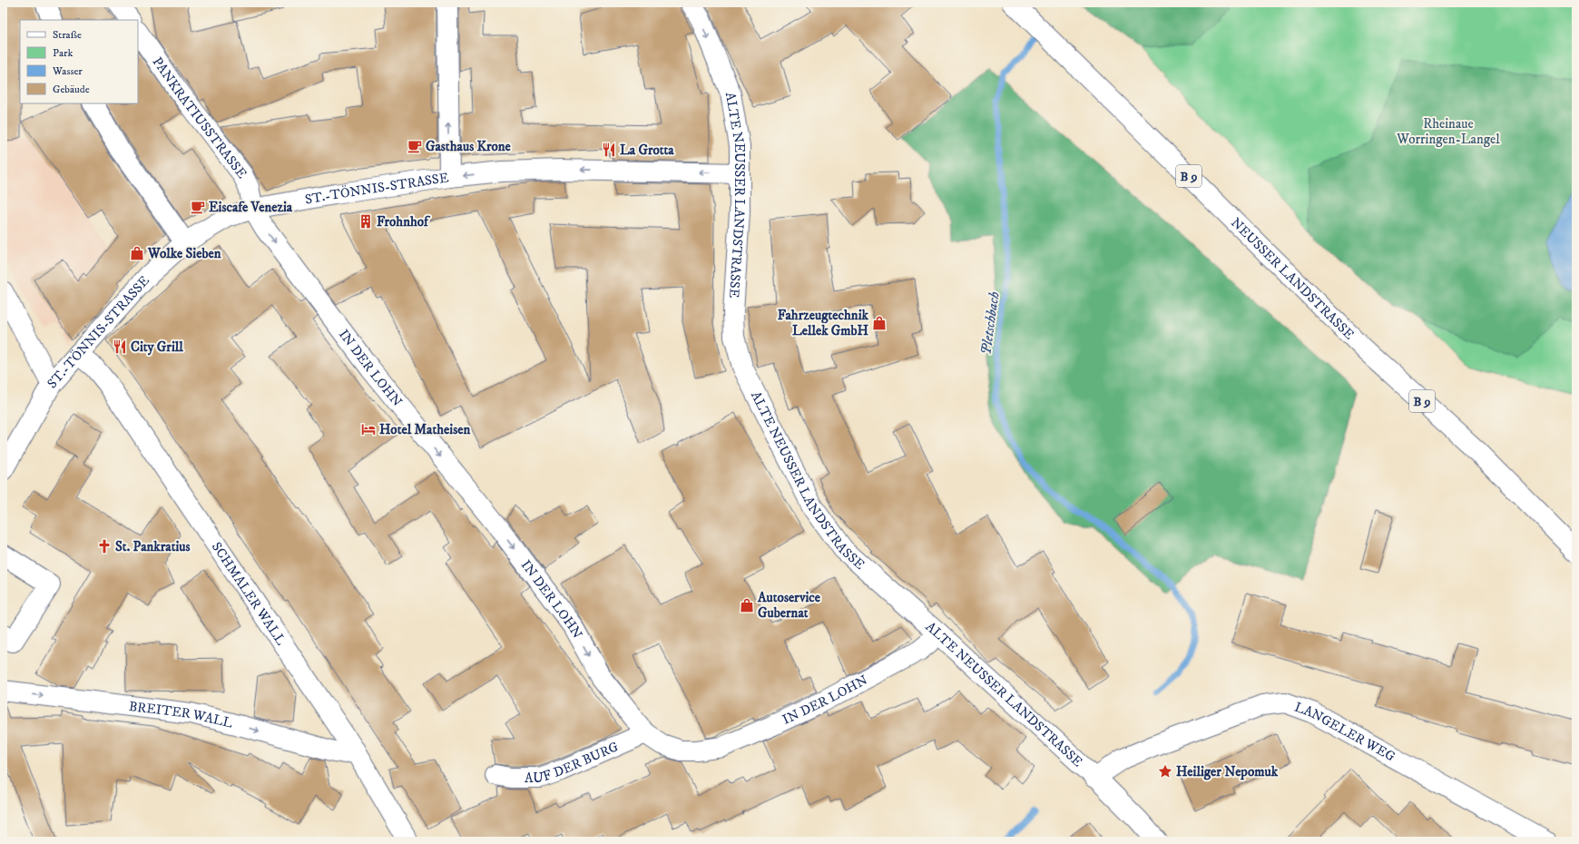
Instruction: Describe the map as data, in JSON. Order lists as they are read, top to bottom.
{
  "streets": {
    "main road": [
      "PANKRATIUSSTRASSE",
      "B 9",
      "ST.-TÖNNIS-STRASSE",
      "ALTE NEUSSER LANDSTRASSE",
      "NEUSSER LANDSTRASSE",
      "IN DER LOHN",
      "SCHMALER WALL",
      "BREITER WALL",
      "LANGELER WEG",
      "AUF DER BURG"
    ]
  },
  "crossings": [
    ["PANKRATIUSSTRASSE", "ST.-TÖNNIS-STRASSE"],
    ["PANKRATIUSSTRASSE", "IN DER LOHN"],
    ["ST.-TÖNNIS-STRASSE", "ALTE NEUSSER LANDSTRASSE"],
    ["ST.-TÖNNIS-STRASSE", "IN DER LOHN"],
    ["ST.-TÖNNIS-STRASSE", "SCHMALER WALL"],
    ["ALTE NEUSSER LANDSTRASSE", "IN DER LOHN"],
    ["ALTE NEUSSER LANDSTRASSE", "LANGELER WEG"],
    ["IN DER LOHN", "AUF DER BURG"],
    ["SCHMALER WALL", "BREITER WALL"]
  ],
  "one_way": ["IN DER LOHN", "BREITER WALL"],
  "water": ["Pletschbach"],
  "parks": ["Rheinaue Worringen-Langel"],
  "places": {
    "cafe": ["Gasthaus Krone", "Eiscafe Venezia"],
    "restaurant": ["La Grotta", "City Grill"],
    "building": ["Frohnhof"],
    "shop": ["Wolke Sieben", "Fahrzeugtechnik Lellek GmbH", "Autoservice Gubernat"],
    "hotel": ["Hotel Matheisen"],
    "church": ["St. Pankratius"],
    "place": ["Heiliger Nepomuk"]
  },
  "legend": [
    "Straße",
    "Park",
    "Wasser",
    "Gebäude"
  ]
}
